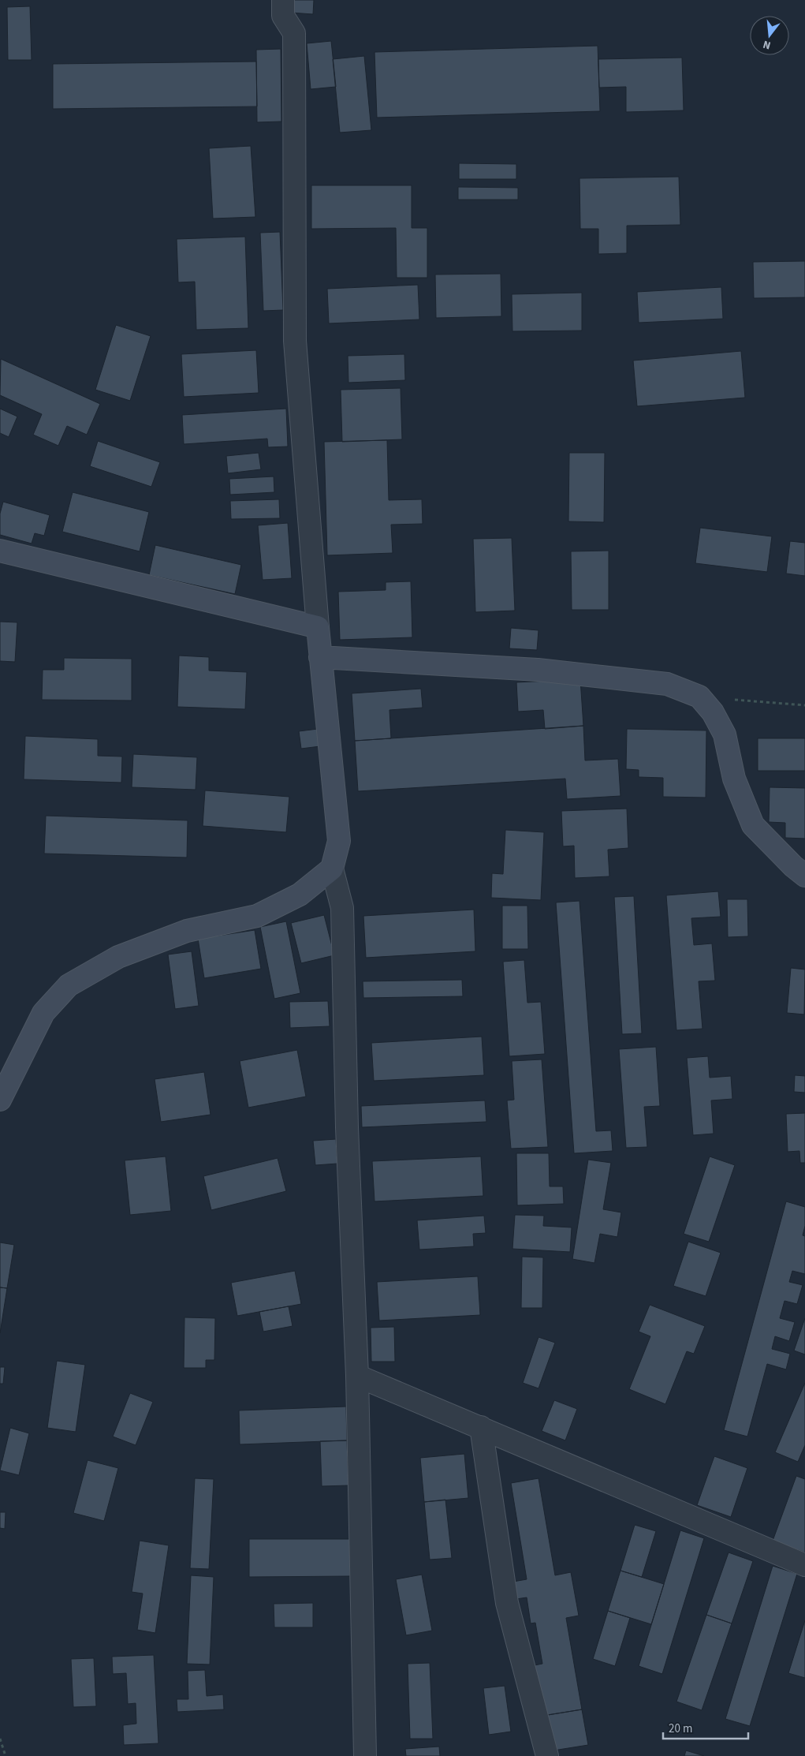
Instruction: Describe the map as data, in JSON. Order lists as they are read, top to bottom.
{
  "scale_bar": "20 m",
  "north": "bottom"
}
